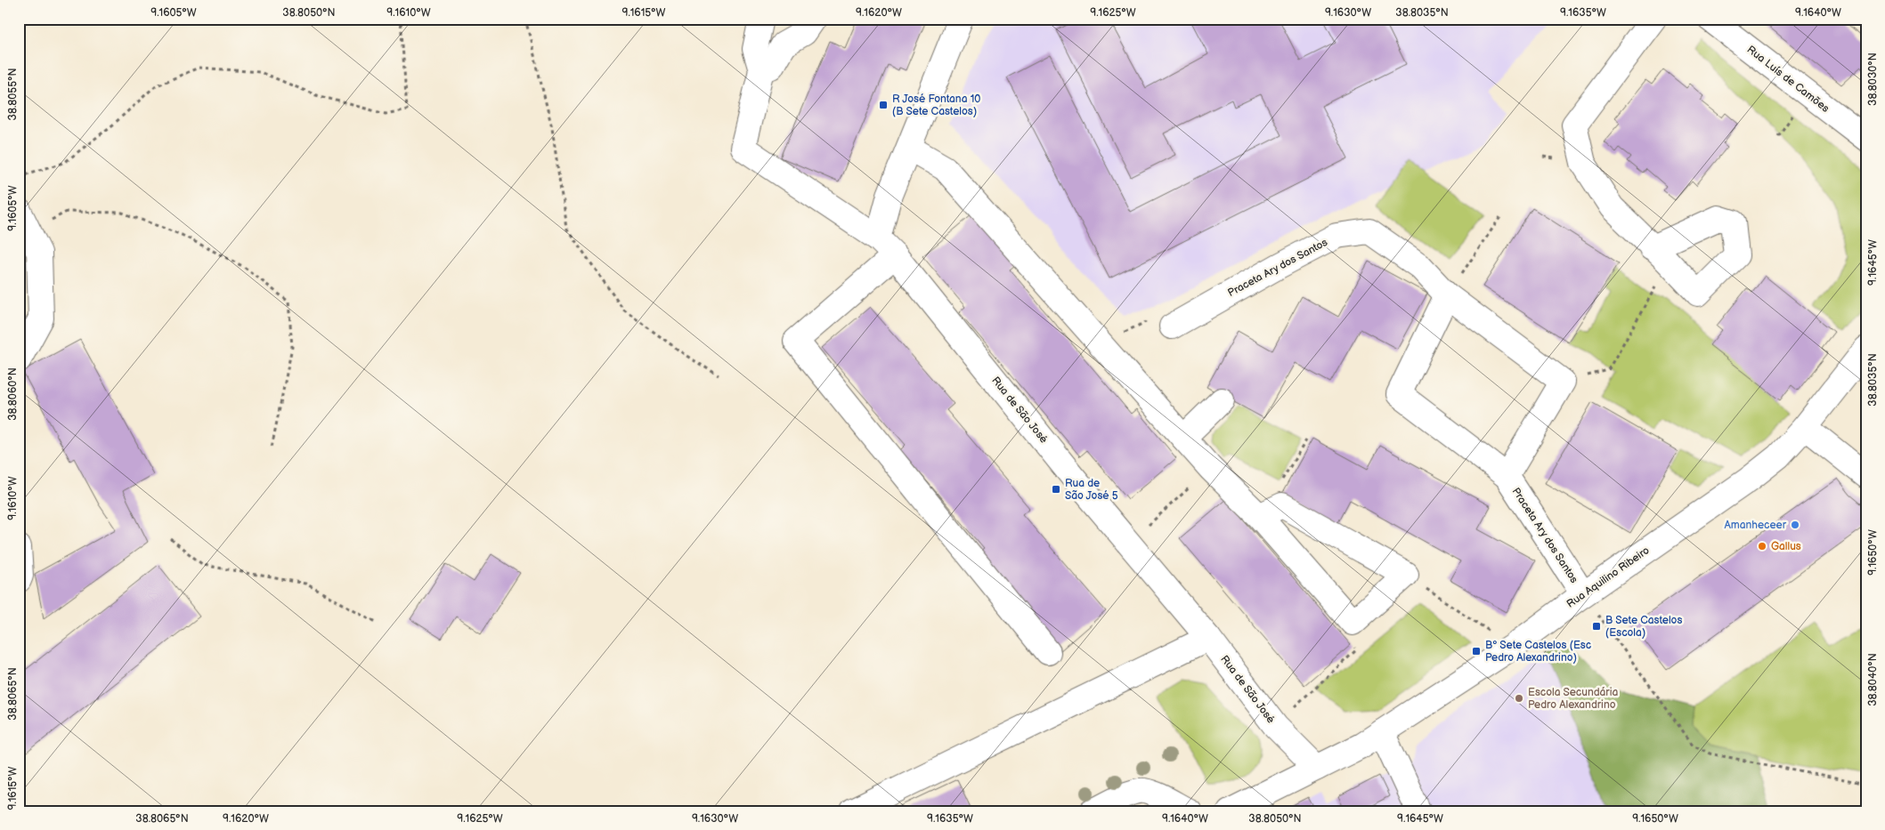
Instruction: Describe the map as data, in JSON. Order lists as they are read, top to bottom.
{
  "streets": {
    "street": [
      "Rua Luís de Camões",
      "Praceta Ary dos Santos",
      "Rua de São José",
      "Rua Aquilino Ribeiro"
    ]
  },
  "crossings": [
    ["Praceta Ary dos Santos", "Rua Aquilino Ribeiro"],
    ["Rua de São José", "Rua Aquilino Ribeiro"]
  ],
  "places": {
    "transit": [
      "R José Fontana 10 (B Sete Castelos)",
      "Rua de São José 5",
      "B Sete Castelos (Escola)",
      "Bº Sete Castelos (Esc Pedro Alexandrino)"
    ],
    "other": ["Amanheceer", "Gallus", "Escola Secundária Pedro Alexandrino"]
  },
  "coordinates": [
    "9.1605°W",
    "38.8050°N",
    "9.1610°W",
    "9.1615°W",
    "9.1620°W",
    "9.1625°W",
    "9.1630°W",
    "38.8035°N",
    "9.1635°W",
    "9.1640°W",
    "38.8030°N",
    "38.8055°N",
    "9.1645°W",
    "38.8060°N",
    "9.1650°W",
    "38.8040°N",
    "38.8065°N"
  ]
}
